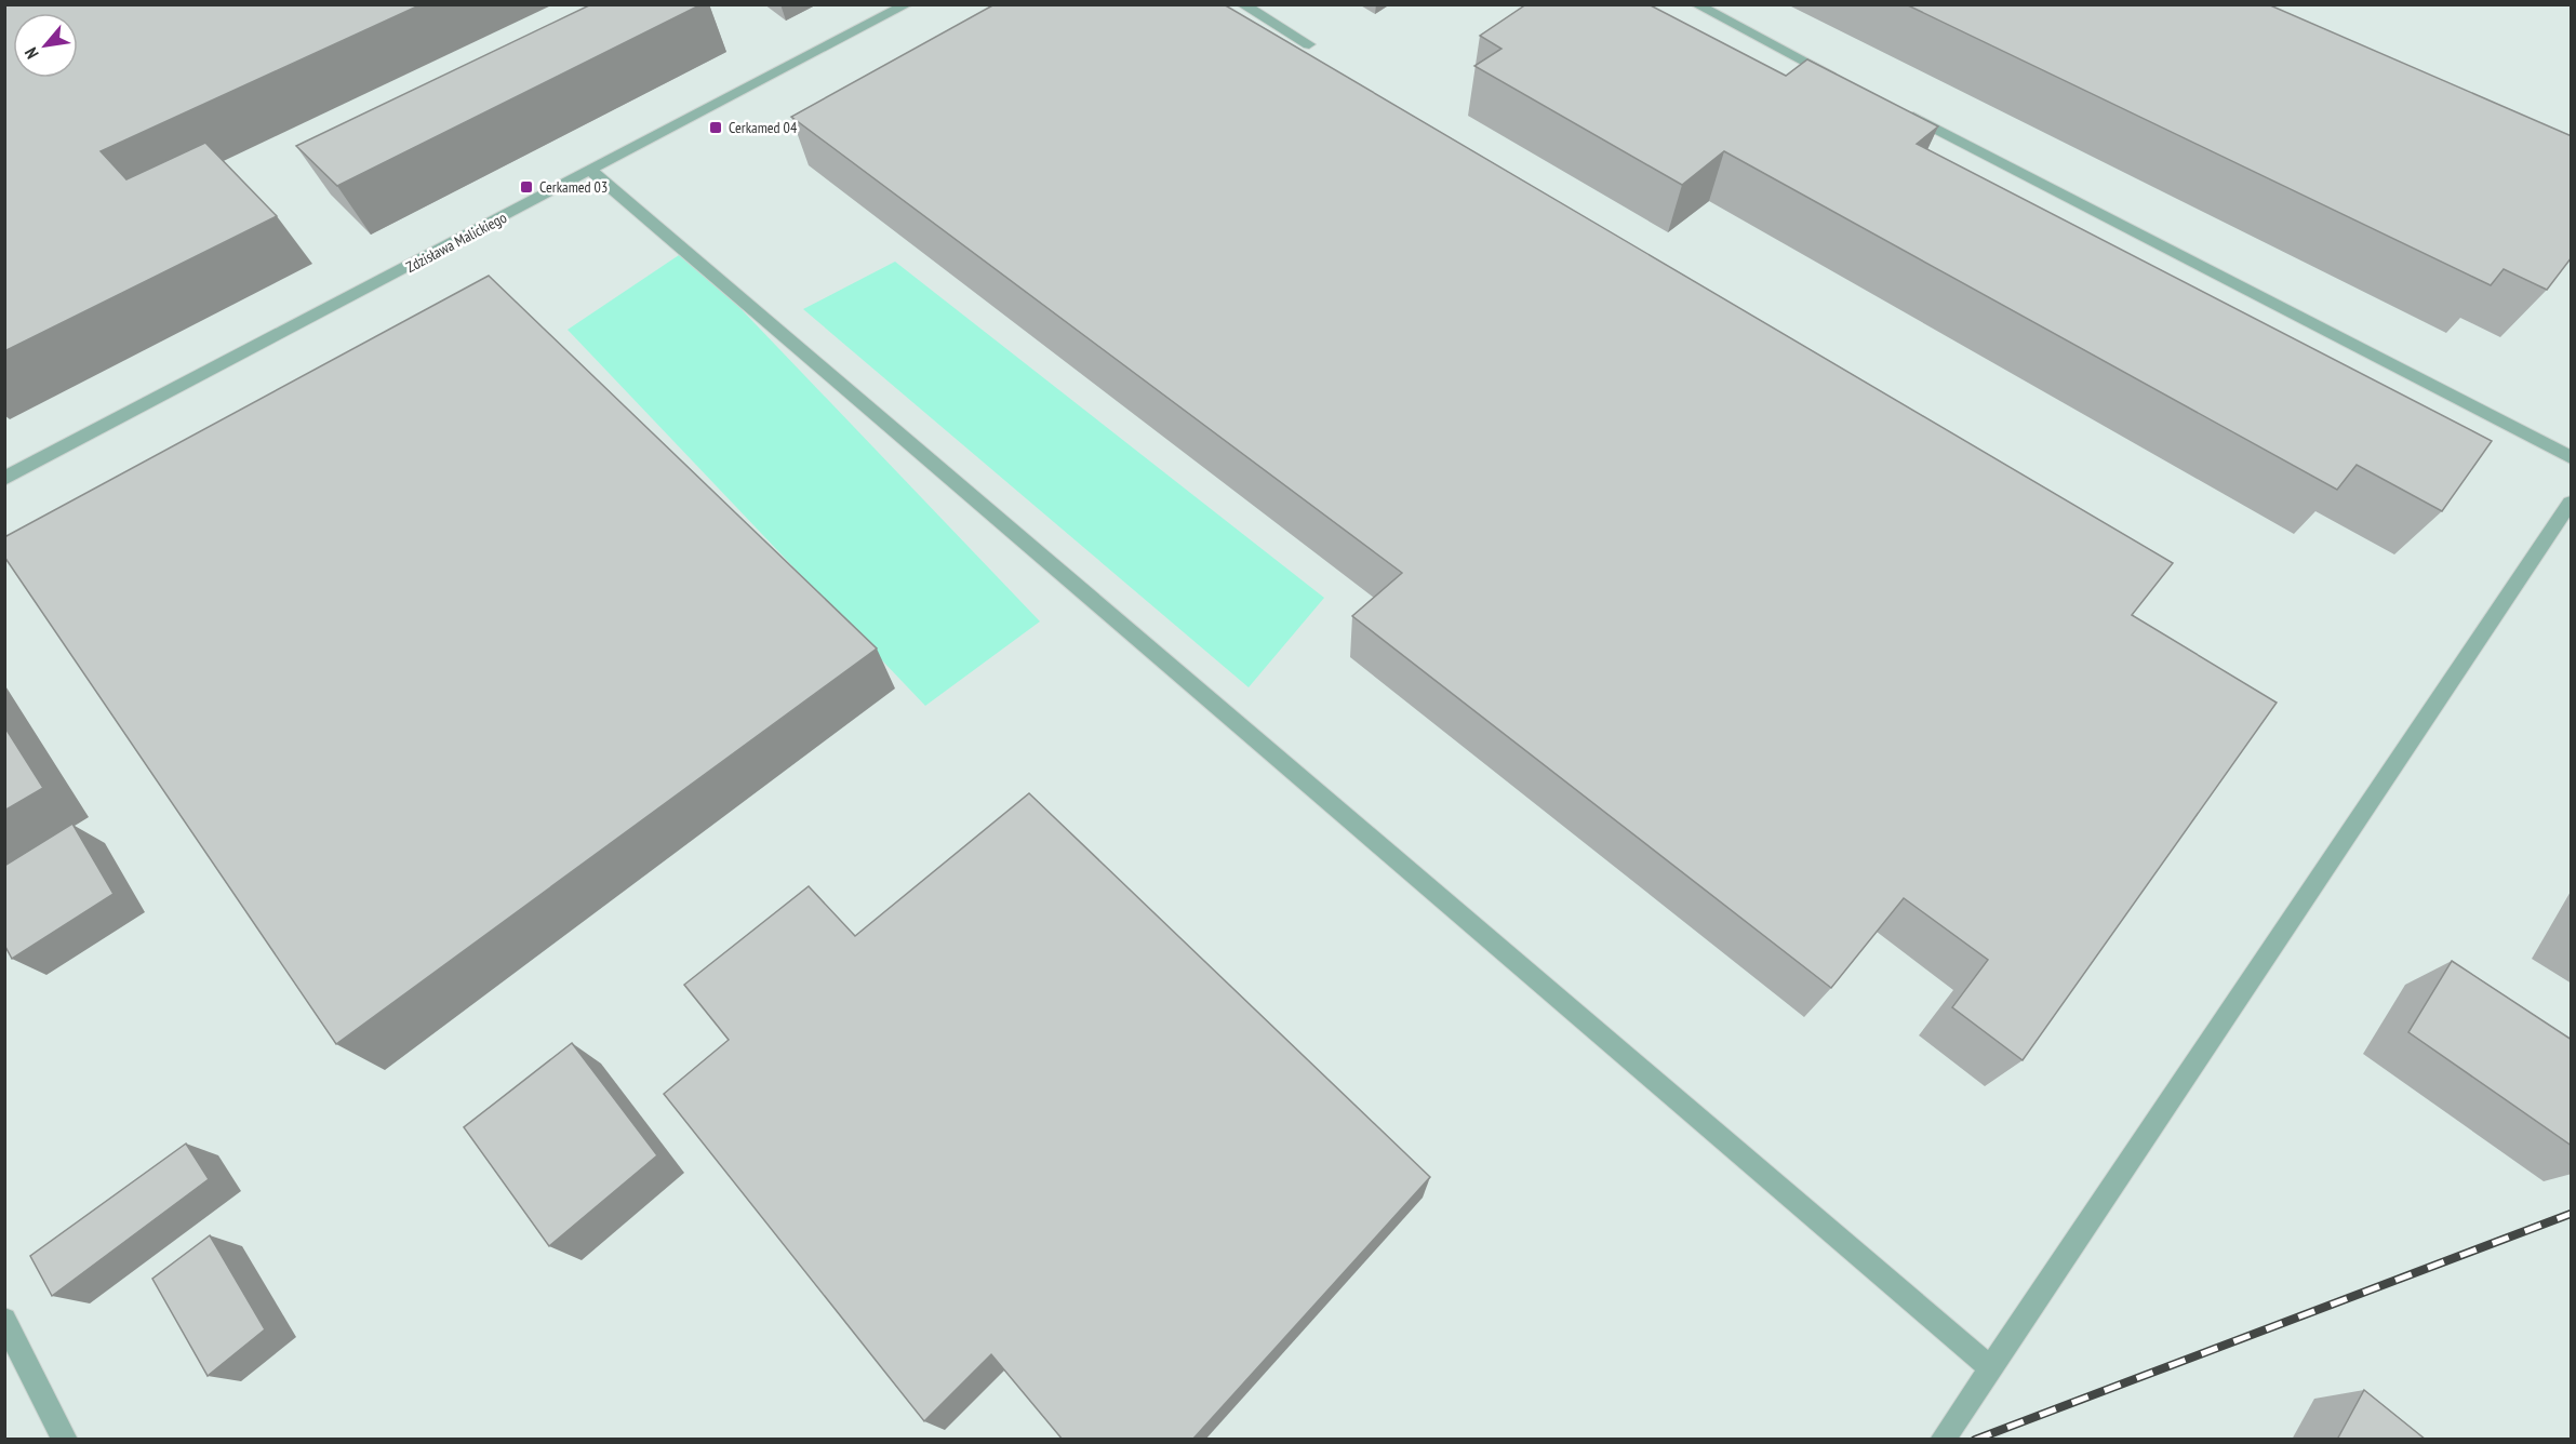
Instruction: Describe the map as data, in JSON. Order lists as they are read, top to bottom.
{
  "streets": {
    "street": ["Zdzisława Malickiego"]
  },
  "places": {
    "transit": ["Cerkamed 04", "Cerkamed 03"]
  },
  "north": "bottom left"
}
